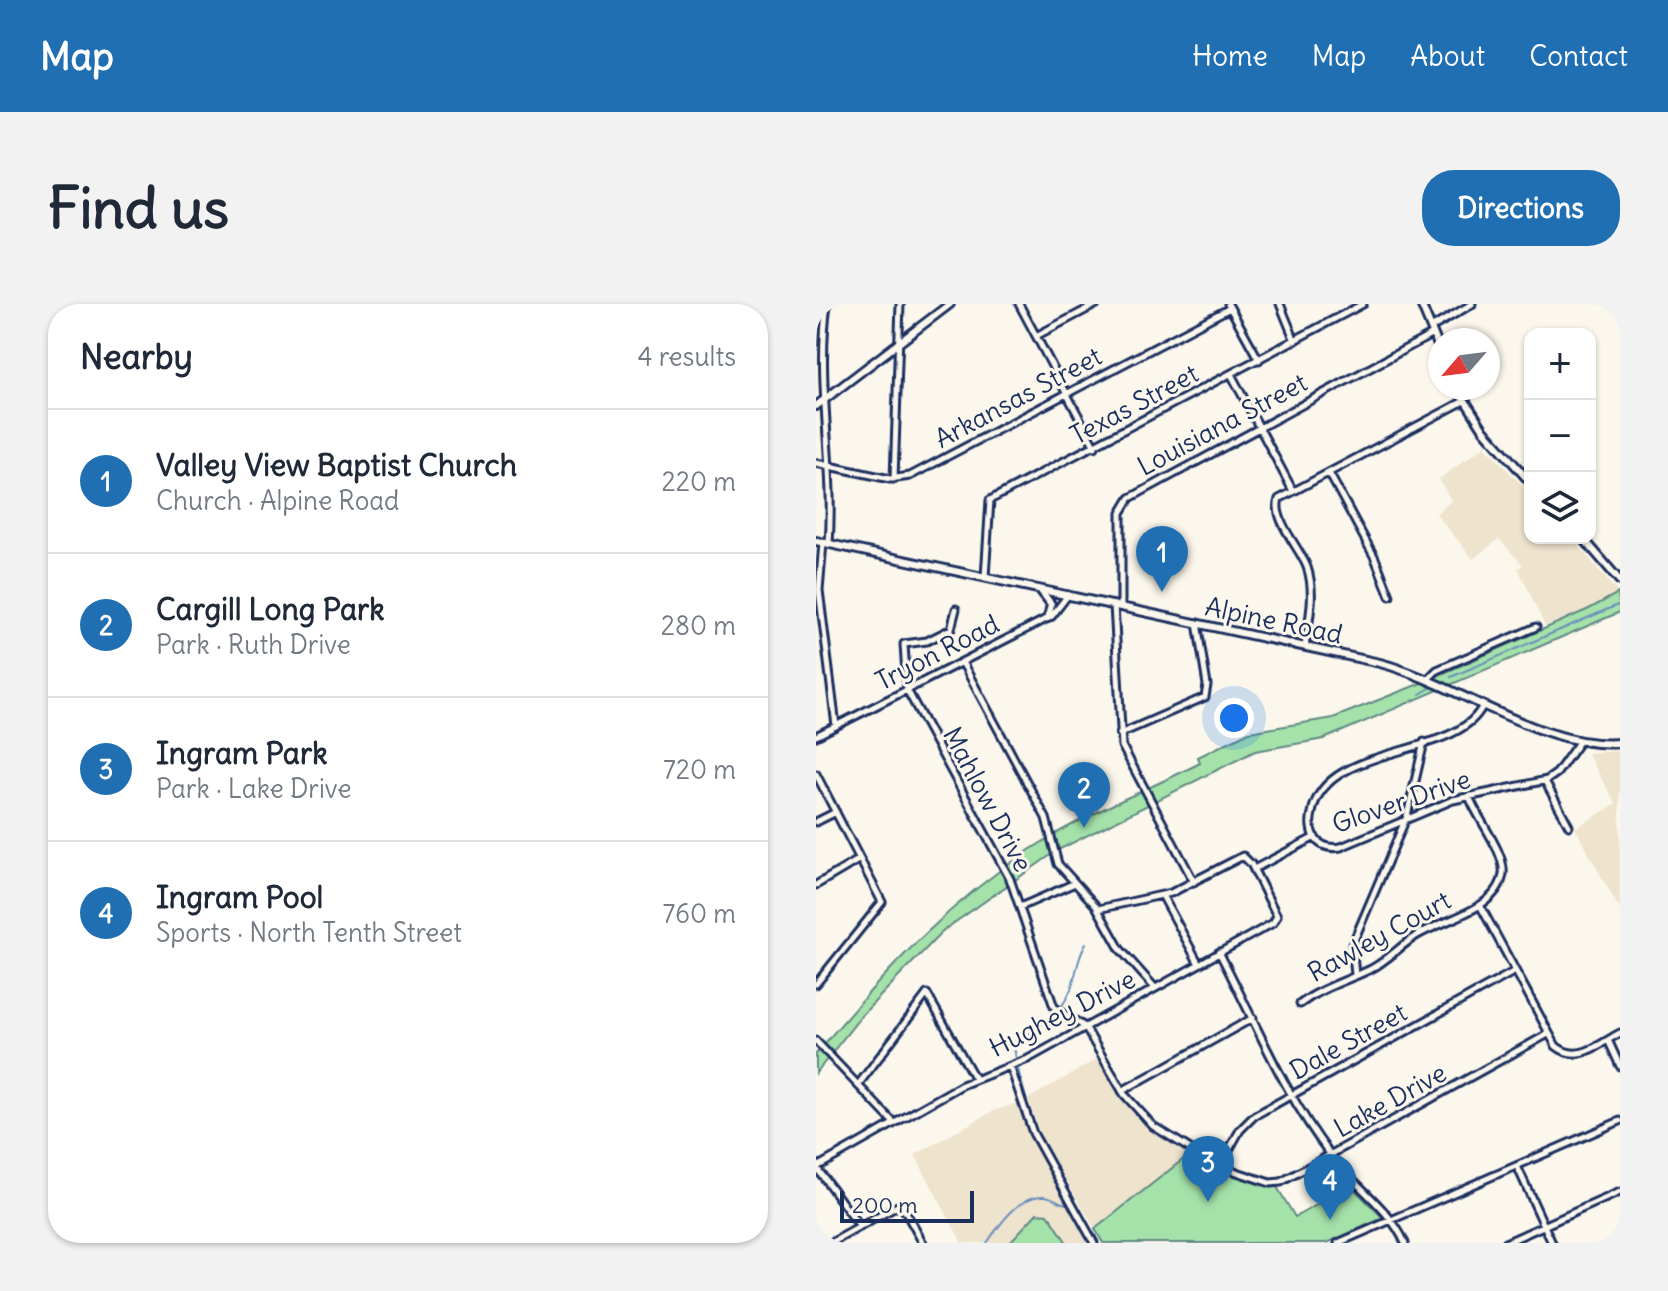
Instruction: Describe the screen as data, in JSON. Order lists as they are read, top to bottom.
{
  "streets": {
    "main road": ["Alpine Road"],
    "street": [
      "Arkansas Street",
      "Texas Street",
      "Louisiana Street",
      "Tryon Road",
      "Mahlow Drive",
      "Glover Drive",
      "Rawley Court",
      "Hughey Drive",
      "Dale Street",
      "Lake Drive"
    ]
  },
  "crossings": [
    ["Texas Street", "Alpine Road"],
    ["Louisiana Street", "Alpine Road"],
    ["Alpine Road", "Tryon Road"],
    ["Alpine Road", "Glover Drive"],
    ["Tryon Road", "Mahlow Drive"],
    ["Mahlow Drive", "Hughey Drive"],
    ["Mahlow Drive", "Lake Drive"],
    ["Glover Drive", "Rawley Court"],
    ["Hughey Drive", "Lake Drive"],
    ["Dale Street", "Lake Drive"]
  ],
  "scale_bar": "200 m",
  "north": "bottom left",
  "page": {
    "header": "Map",
    "nav": [
      "Home",
      "Map",
      "About",
      "Contact"
    ],
    "buttons": "Directions",
    "title": "Find us",
    "heading": ["Nearby", "4 results"],
    "map_buttons": ["+", "−"],
    "list": [
      {
        "mark": "1",
        "name": "Valley View Baptist Church",
        "note": "Church · Alpine Road",
        "value": "220 m"
      },
      {
        "mark": "2",
        "name": "Cargill Long Park",
        "note": "Park · Ruth Drive",
        "value": "280 m"
      },
      {
        "mark": "3",
        "name": "Ingram Park",
        "note": "Park · Lake Drive",
        "value": "720 m"
      },
      {
        "mark": "4",
        "name": "Ingram Pool",
        "note": "Sports · North Tenth Street",
        "value": "760 m"
      }
    ],
    "pins": [
      "1",
      "2",
      "3",
      "4"
    ],
    "scale": "200 m"
  }
}
